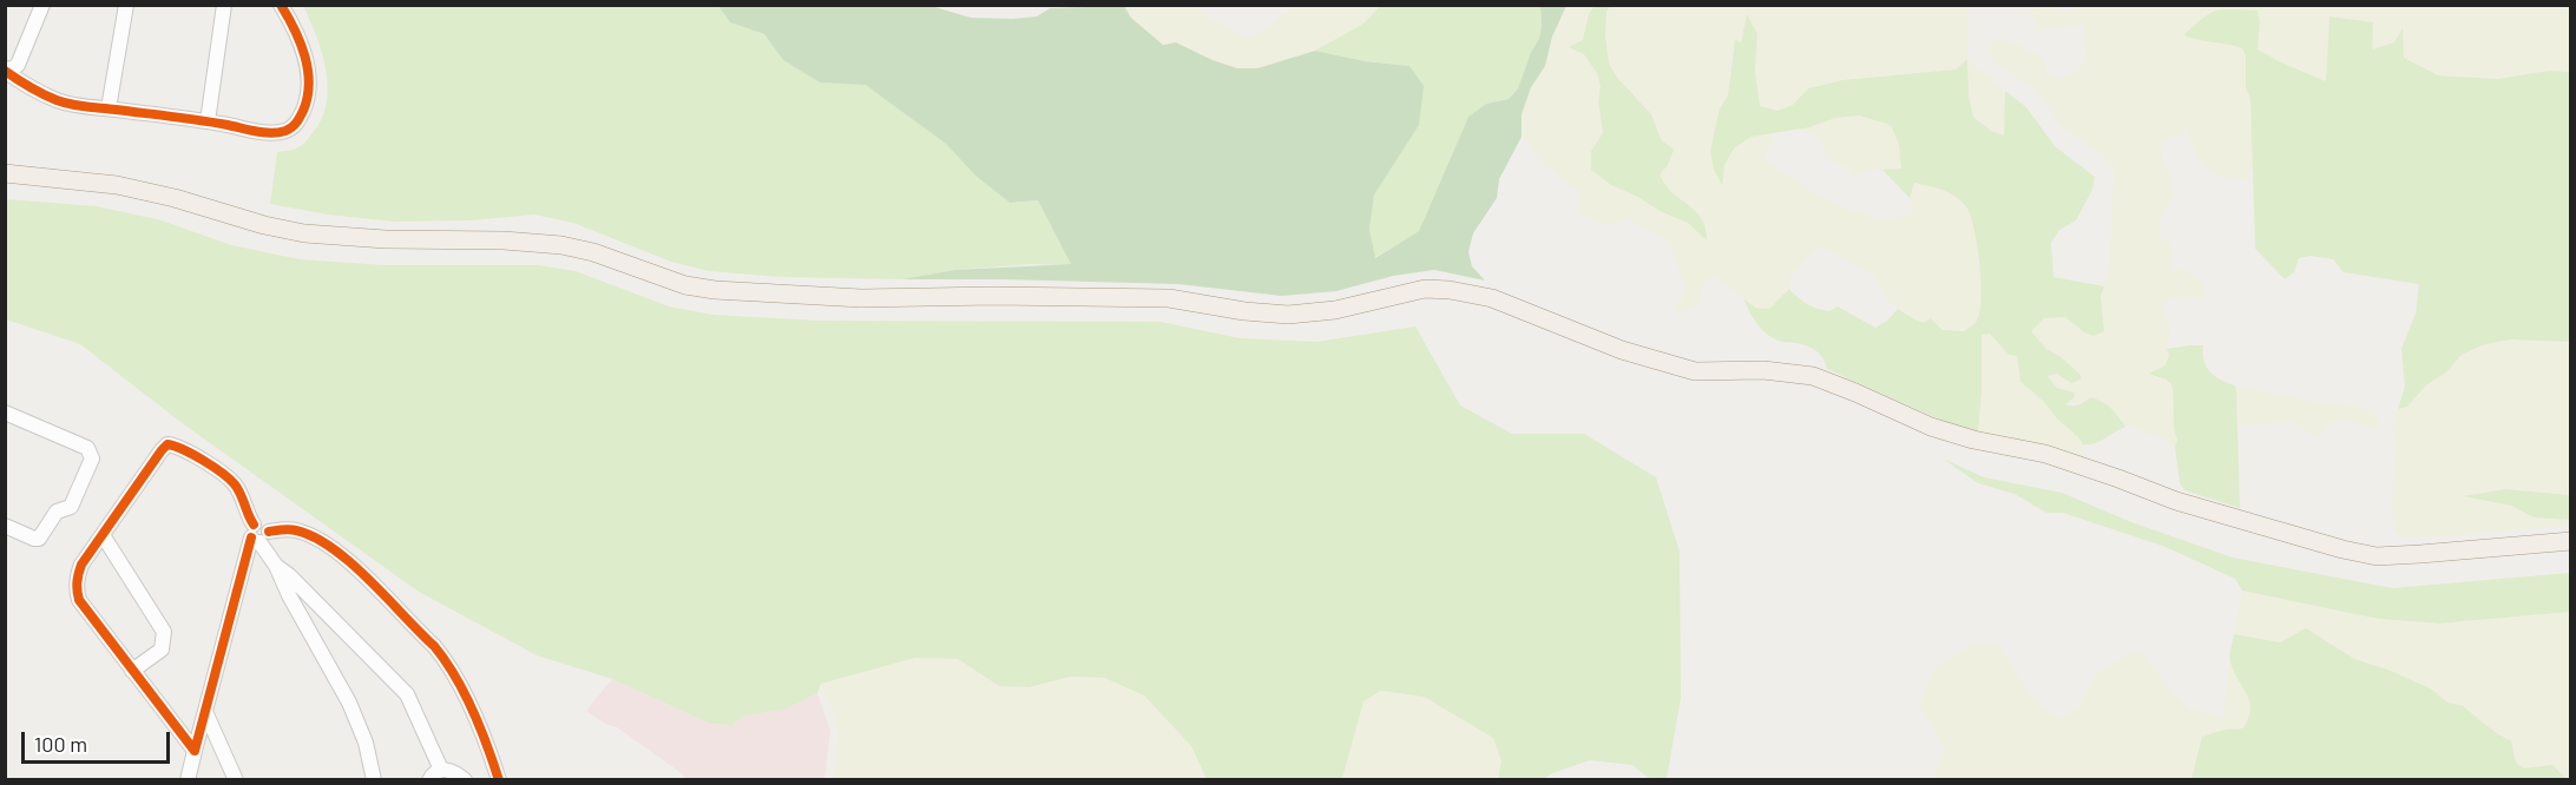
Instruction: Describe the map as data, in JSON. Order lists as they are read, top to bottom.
{
  "scale_bar": "100 m"
}
